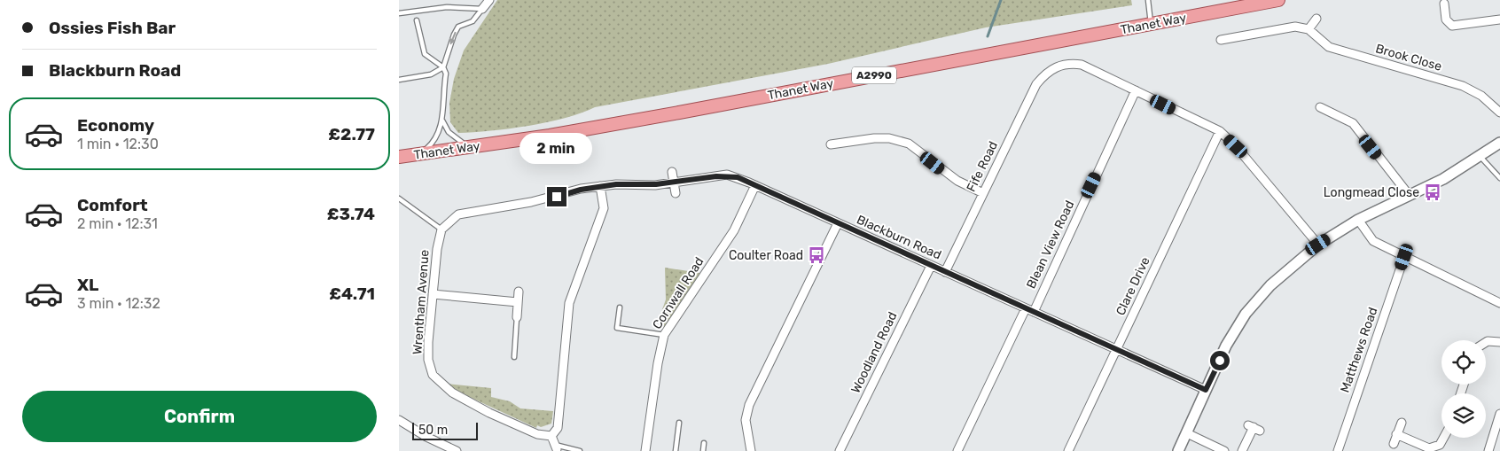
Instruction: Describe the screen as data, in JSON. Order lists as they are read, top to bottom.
{
  "streets": {
    "main road": ["Thanet Way", "A2990"],
    "street": [
      "Brook Close",
      "Fife Road",
      "Blackburn Road",
      "Blean View Road",
      "Clare Drive",
      "Cornwall Road",
      "Wrentham Avenue",
      "Matthews Road",
      "Woodland Road"
    ]
  },
  "crossings": [
    ["Fife Road", "Blackburn Road"],
    ["Fife Road", "Blean View Road"],
    ["Blackburn Road", "Blean View Road"],
    ["Blackburn Road", "Clare Drive"],
    ["Blackburn Road", "Cornwall Road"],
    ["Blackburn Road", "Wrentham Avenue"],
    ["Blackburn Road", "Woodland Road"]
  ],
  "places": {
    "bus stop": ["Longmead Close", "Coulter Road"]
  },
  "scale_bar": "50 m",
  "page": {
    "banner": ["Ossies Fish Bar", "Blackburn Road"],
    "list": [
      {
        "name": "Economy",
        "note": "1 min · 12:30",
        "value": "£2.77"
      },
      {
        "name": "Comfort",
        "note": "2 min · 12:31",
        "value": "£3.74"
      },
      {
        "name": "XL",
        "note": "3 min · 12:32",
        "value": "£4.71"
      }
    ],
    "bubble": "2 min",
    "buttons": "Confirm",
    "scale": "50 m"
  }
}
